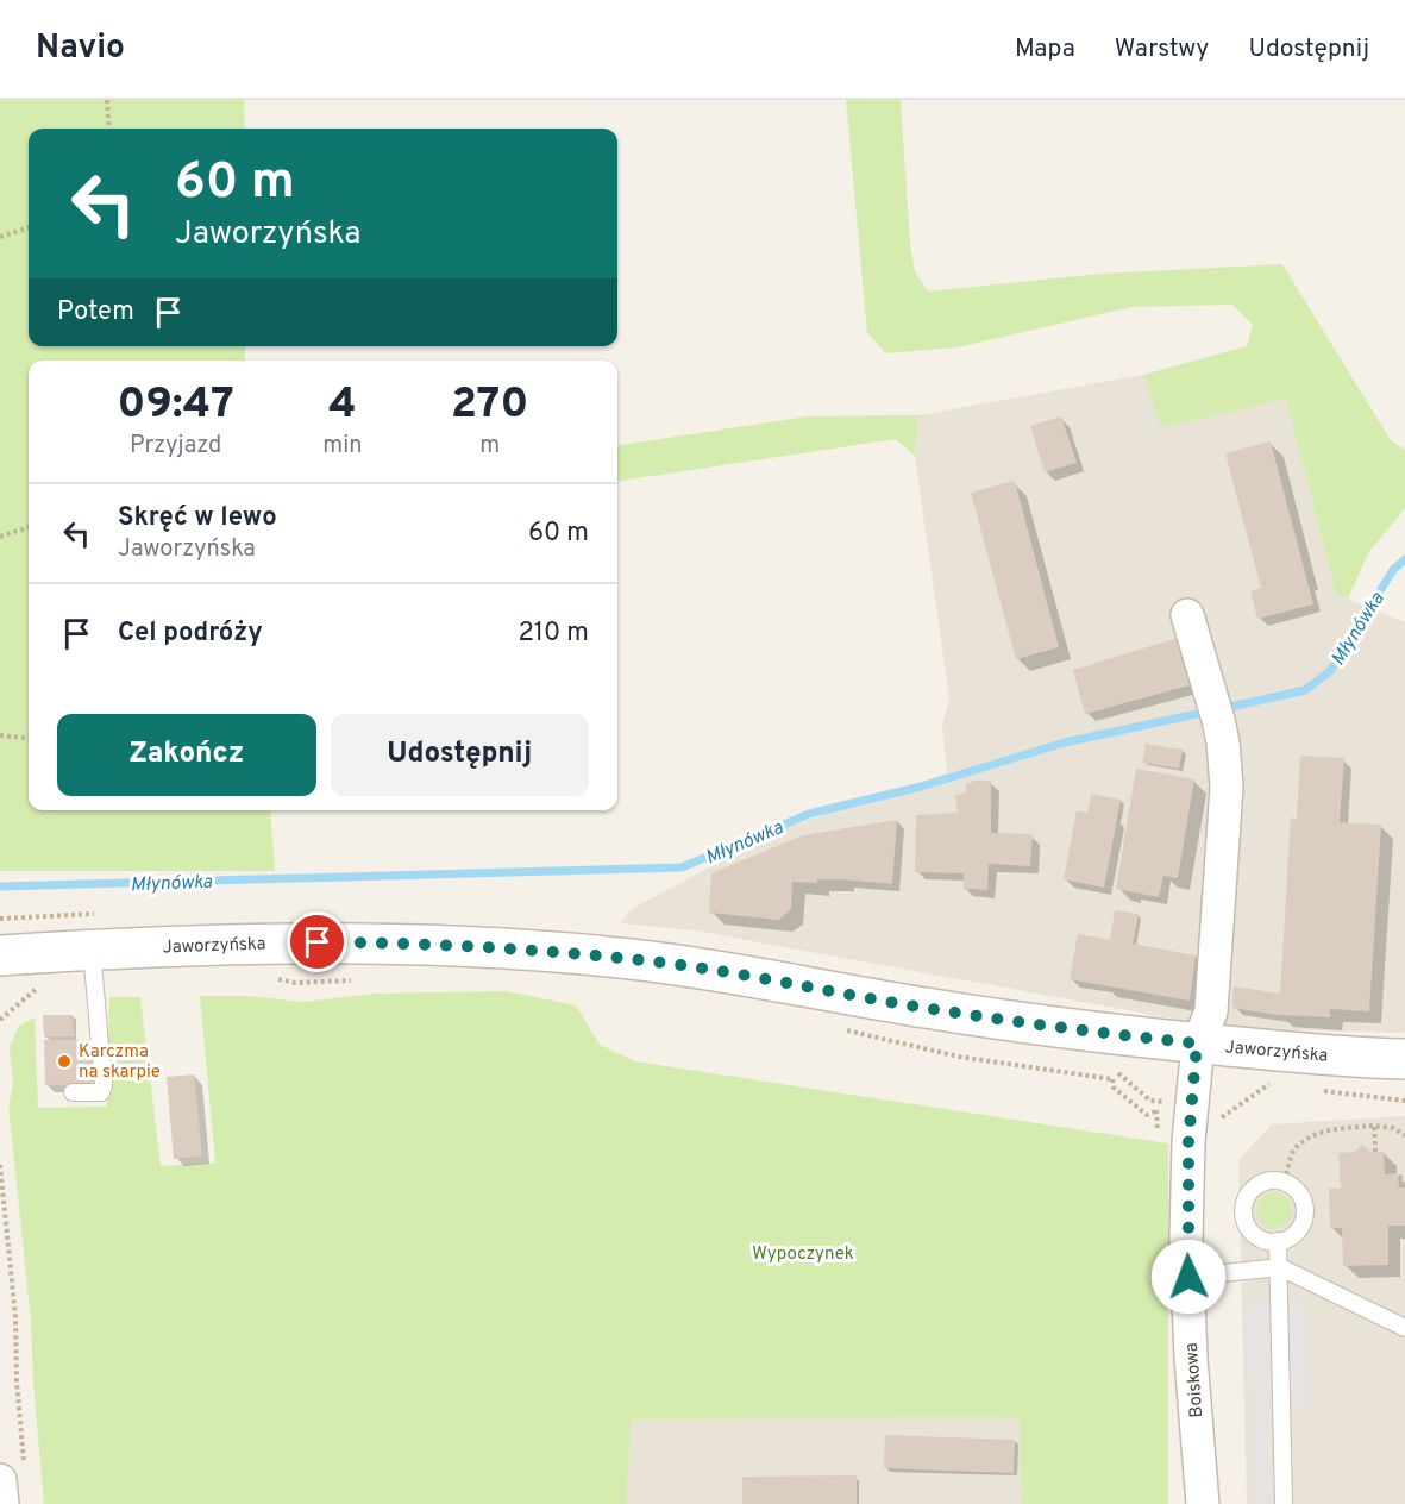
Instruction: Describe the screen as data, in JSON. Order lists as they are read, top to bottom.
{
  "streets": {
    "street": ["Jaworzyńska", "Boiskowa"]
  },
  "crossings": [
    ["Jaworzyńska", "Boiskowa"]
  ],
  "water": ["Młynówka"],
  "parks": ["Wypoczynek"],
  "places": ["Karczma na skarpie"],
  "page": {
    "header": "Navio",
    "nav": ["Mapa", "Warstwy", "Udostępnij"],
    "turn": ["60 m", "Jaworzyńska"],
    "then": "Potem",
    "eta": [
      "09:47",
      "Przyjazd",
      "4",
      "min",
      "270",
      "m"
    ],
    "list": [
      {
        "name": "Skręć w lewo",
        "note": "Jaworzyńska",
        "value": "60 m"
      },
      {
        "name": "Cel podróży",
        "value": "210 m"
      }
    ],
    "buttons": ["Zakończ", "Udostępnij"]
  }
}
